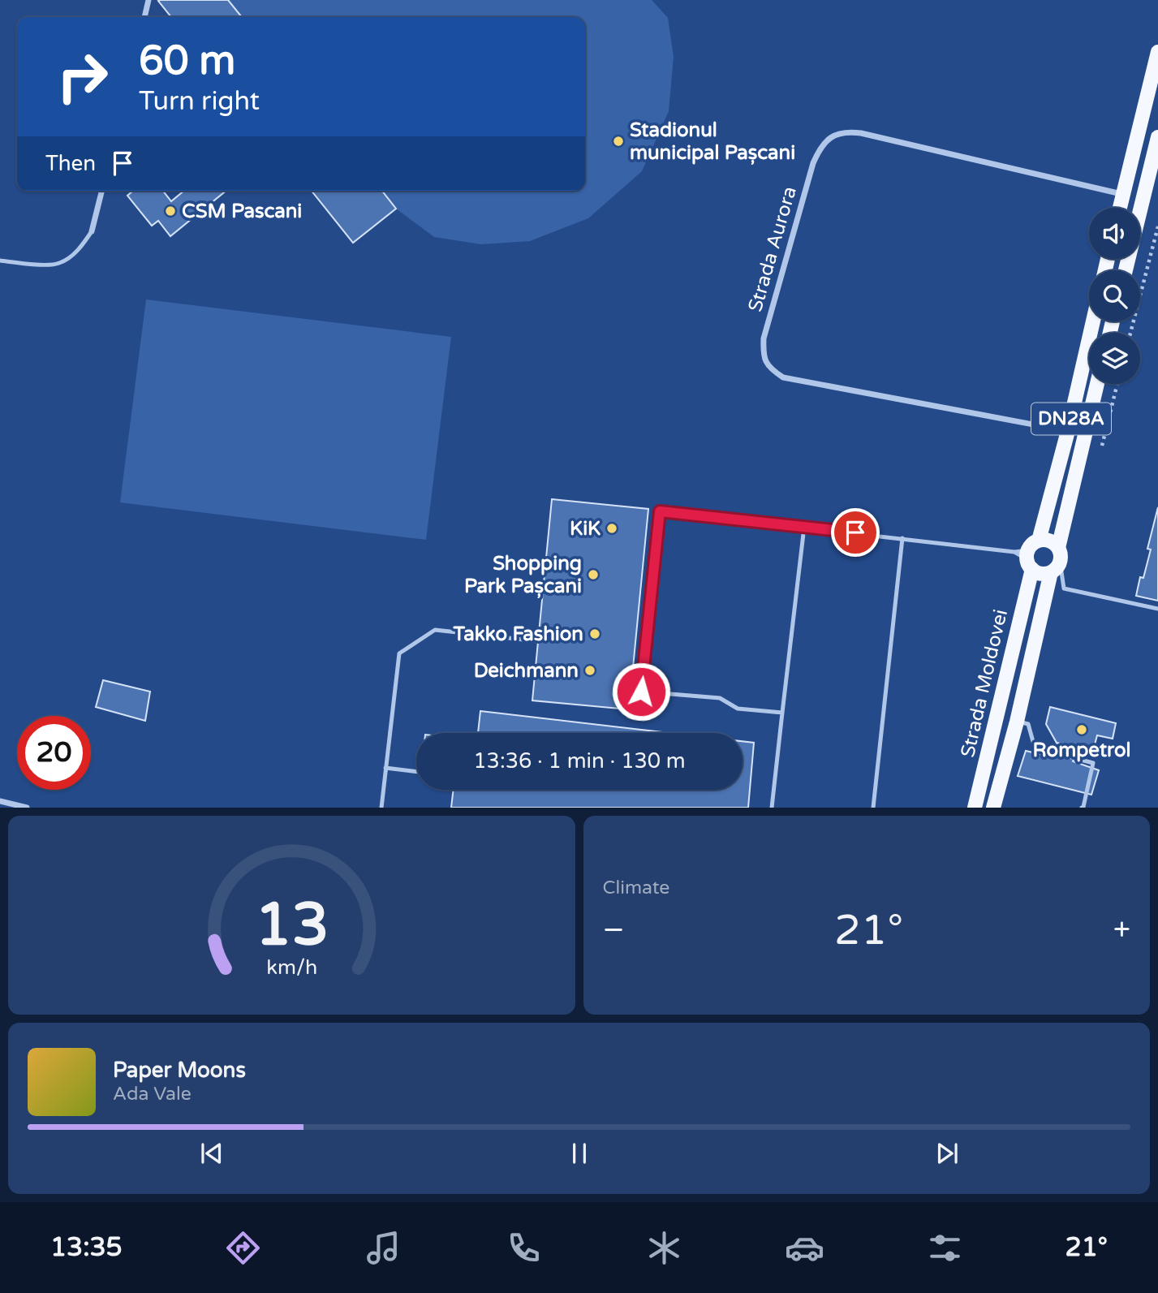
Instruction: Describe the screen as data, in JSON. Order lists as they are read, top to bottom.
{
  "streets": {
    "main road": ["DN28A", "Strada Moldovei"],
    "street": ["Strada Aurora"]
  },
  "crossings": [
    ["Strada Aurora", "Strada Moldovei"]
  ],
  "places": [
    "Stadionul municipal Pașcani",
    "CSM Pascani",
    "KiK",
    "Shopping Park Pașcani",
    "Takko Fashion",
    "Deichmann",
    "Rompetrol"
  ],
  "page": {
    "turn": ["60 m", "Turn right"],
    "then": "Then",
    "limit": "20",
    "trip": "13:36 · 1 min · 130 m",
    "tile": "Climate",
    "heat": ["−", "21°", "+"],
    "song": ["Paper Moons", "Ada Vale"],
    "tabs": ["13:35", "21°"],
    "gauge": ["13", "km/h"]
  }
}
